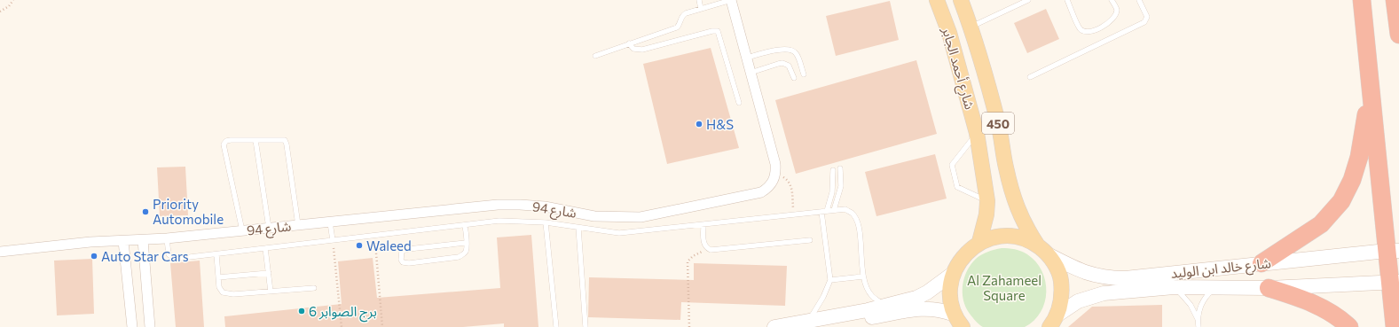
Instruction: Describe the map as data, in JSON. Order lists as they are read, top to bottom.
{
  "streets": {
    "main road": ["شارع أحمد الجابر", "450", "شارع خالد ابن الوليد"],
    "street": ["شارع 94"]
  },
  "crossings": [
    ["شارع أحمد الجابر", "450"],
    ["شارع أحمد الجابر", "شارع خالد ابن الوليد"],
    ["450", "شارع خالد ابن الوليد"]
  ],
  "parks": ["Al Zahameel Square"],
  "places": [
    "H&S",
    "Priority Automobile",
    "Waleed",
    "Auto Star Cars",
    "برج الصوابر 6"
  ]
}
